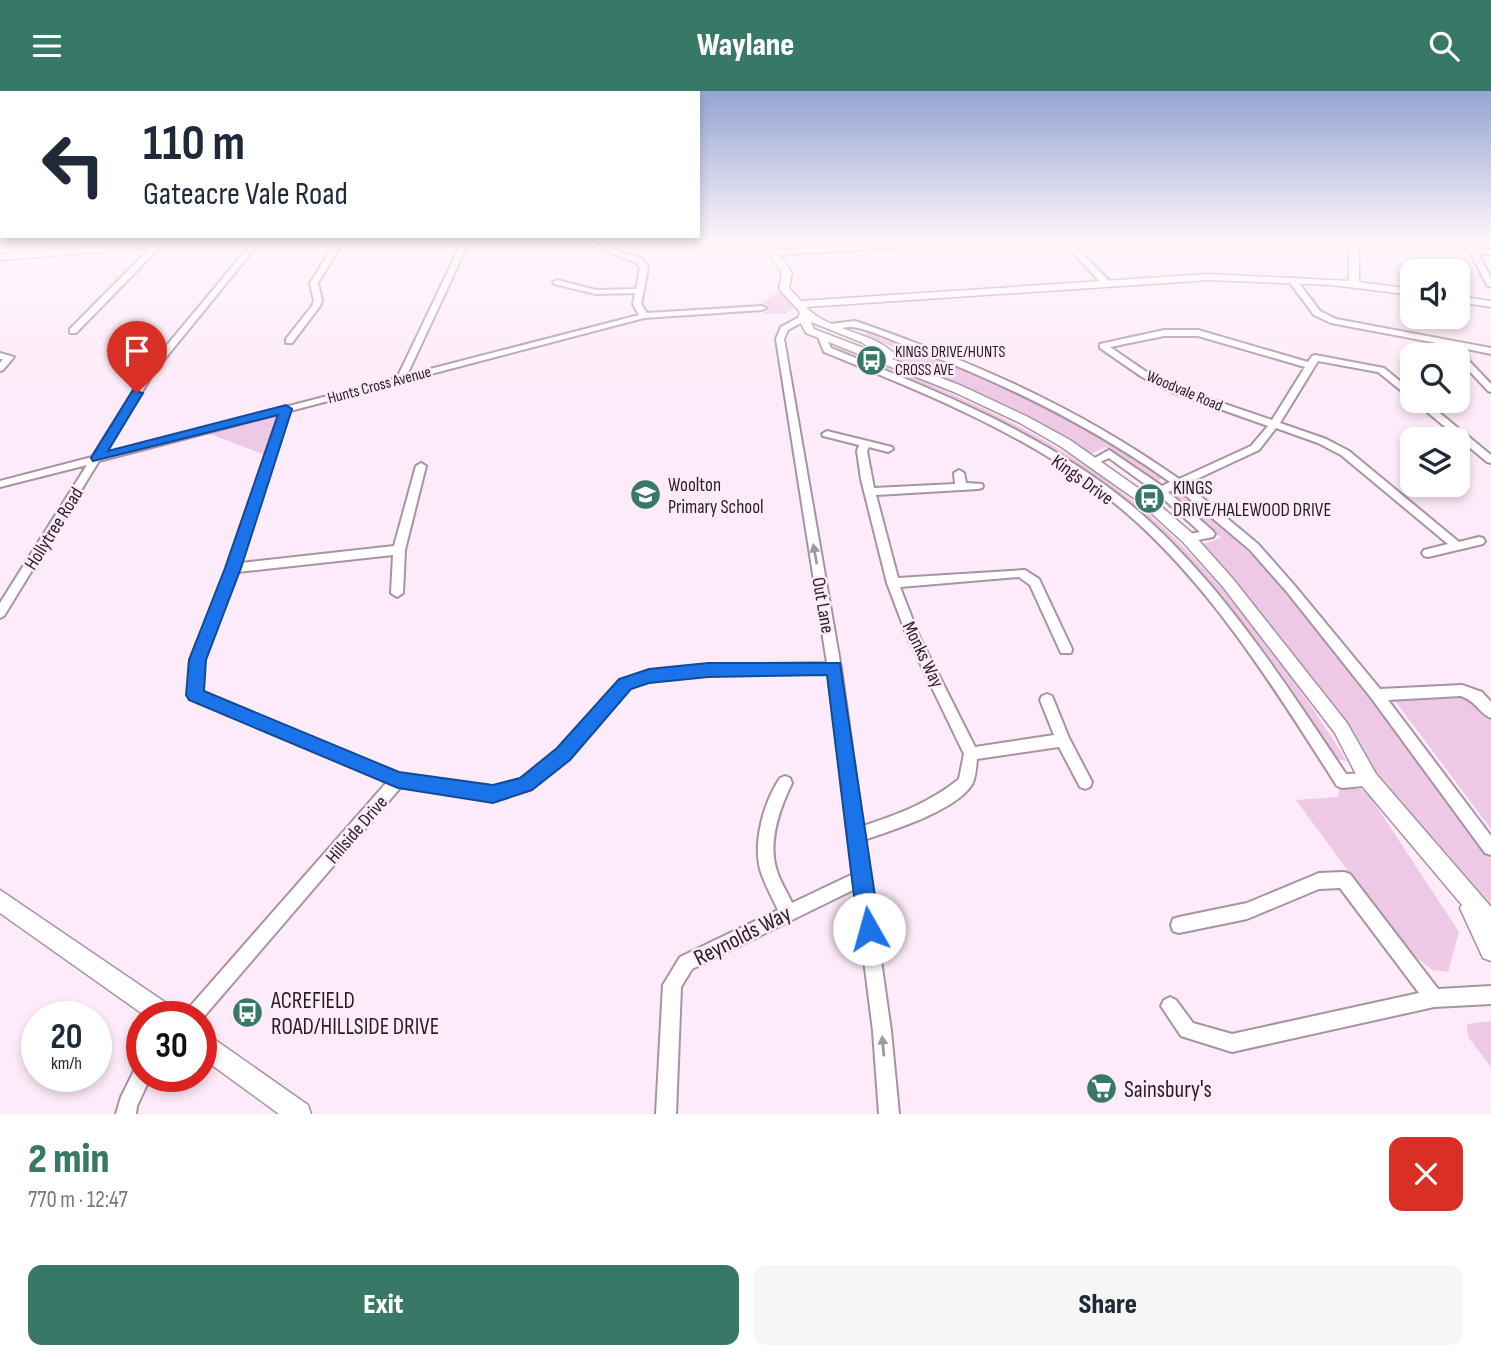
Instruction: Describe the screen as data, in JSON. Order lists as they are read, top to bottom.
{
  "streets": {
    "street": [
      "Hunts Cross Avenue",
      "Woodvale Road",
      "Kings Drive",
      "Hollytree Road",
      "Out Lane",
      "Monks Way",
      "Hillside Drive",
      "Reynolds Way"
    ]
  },
  "crossings": [
    ["Hunts Cross Avenue", "Hollytree Road"],
    ["Hunts Cross Avenue", "Hillside Drive"],
    ["Kings Drive", "Out Lane"],
    ["Out Lane", "Reynolds Way"]
  ],
  "one_way": ["Out Lane"],
  "places": {
    "bus stop": ["KINGS DRIVE/HUNTS CROSS AVE", "KINGS DRIVE/HALEWOOD DRIVE", "ACREFIELD ROAD/HILLSIDE DRIVE"],
    "school or university": ["Woolton Primary School"],
    "supermarket": ["Sainsbury's"]
  },
  "page": {
    "header": "Waylane",
    "turn": ["110 m", "Gateacre Vale Road"],
    "speed": "20 km/h",
    "limit": "30",
    "heading": ["2 min", "770 m · 12:47"],
    "buttons": ["Exit", "Share"]
  }
}
